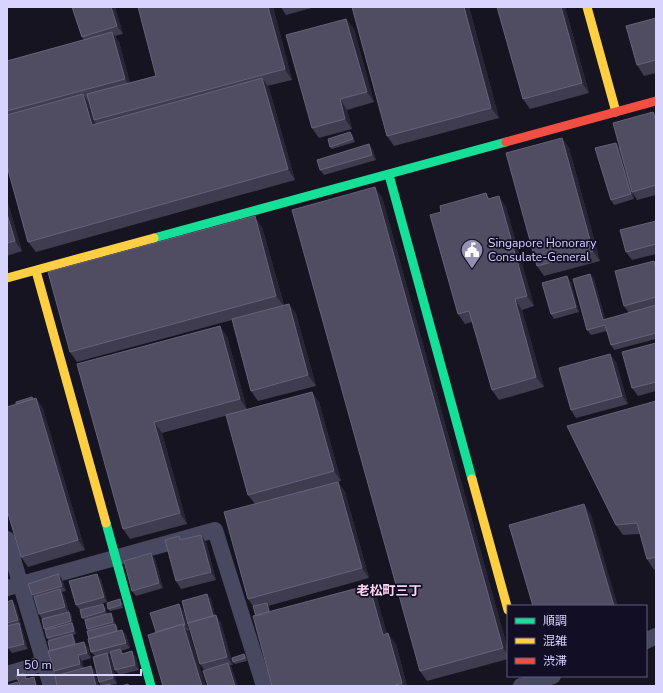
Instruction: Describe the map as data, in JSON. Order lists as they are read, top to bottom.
{
  "districts": ["老松町三丁"],
  "places": {
    "public building": ["Singapore Honorary Consulate-General"]
  },
  "legend": ["順調", "混雑", "渋滞"],
  "scale_bar": "50 m"
}
